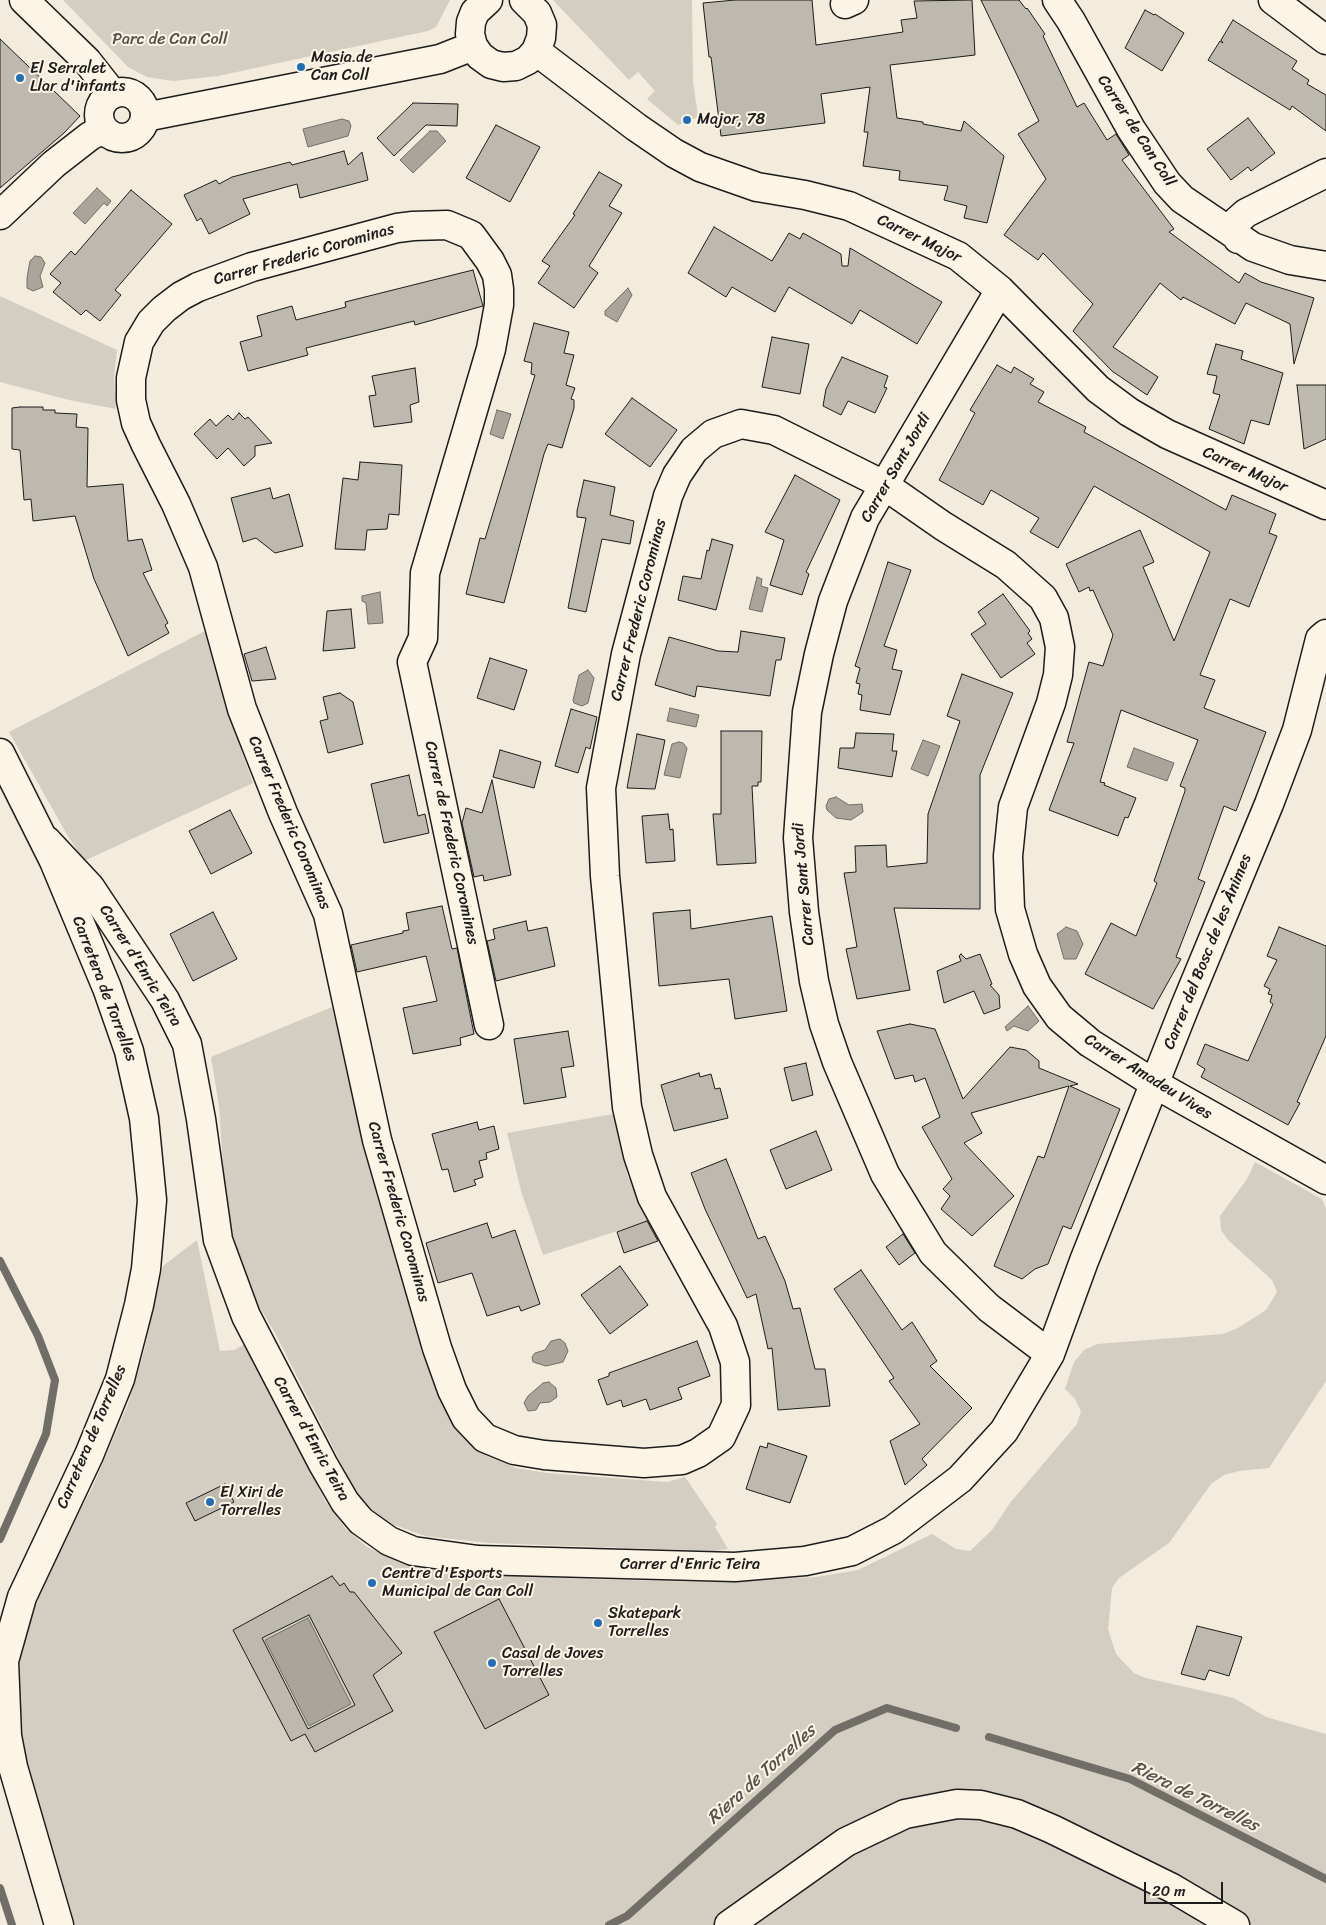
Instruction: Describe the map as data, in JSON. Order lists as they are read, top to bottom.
{
  "streets": {
    "street": [
      "Carrer de Can Coll",
      "Carrer Major",
      "Carrer Frederic Corominas",
      "Carrer Sant Jordi",
      "Carrer de Frederic Coromines",
      "Carrer del Bosc de les Ànimes",
      "Carrer d'Enric Teira",
      "Carretera de Torrelles",
      "Carrer Amadeu Vives"
    ]
  },
  "crossings": [
    ["Carrer Major", "Carrer Sant Jordi"],
    ["Carrer Frederic Corominas", "Carrer Sant Jordi"],
    ["Carrer Frederic Corominas", "Carrer de Frederic Coromines"],
    ["Carrer Frederic Corominas", "Carrer Amadeu Vives"],
    ["Carrer Sant Jordi", "Carrer del Bosc de les Ànimes"],
    ["Carrer Sant Jordi", "Carrer d'Enric Teira"],
    ["Carrer Sant Jordi", "Carrer Amadeu Vives"],
    ["Carrer del Bosc de les Ànimes", "Carrer d'Enric Teira"],
    ["Carrer del Bosc de les Ànimes", "Carrer Amadeu Vives"],
    ["Carrer d'Enric Teira", "Carretera de Torrelles"]
  ],
  "water": ["Riera de Torrelles"],
  "parks": ["Parc de Can Coll"],
  "places": [
    "Masia de Can Coll",
    "El Serralet Llar d'infants",
    "Major, 78",
    "El Xiri de Torrelles",
    "Centre d'Esports Municipal de Can Coll",
    "Skatepark Torrelles",
    "Casal de Joves Torrelles"
  ],
  "scale_bar": "20 m"
}
